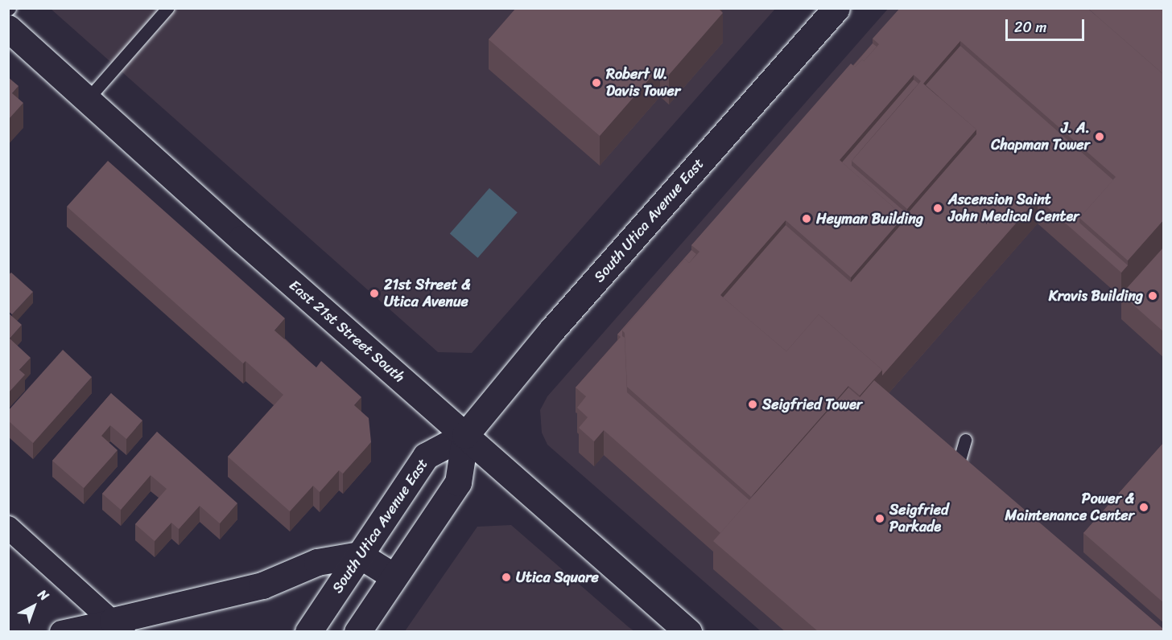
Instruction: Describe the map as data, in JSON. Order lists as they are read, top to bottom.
{
  "streets": {
    "main road": ["South Utica Avenue East", "East 21st Street South"]
  },
  "crossings": [
    ["South Utica Avenue East", "East 21st Street South"]
  ],
  "places": [
    "Robert W. Davis Tower",
    "J. A. Chapman Tower",
    "Ascension Saint John Medical Center",
    "Heyman Building",
    "21st Street & Utica Avenue",
    "Kravis Building",
    "Seigfried Tower",
    "Power & Maintenance Center",
    "Seigfried Parkade",
    "Utica Square"
  ],
  "scale_bar": "20 m",
  "north": "top right"
}
